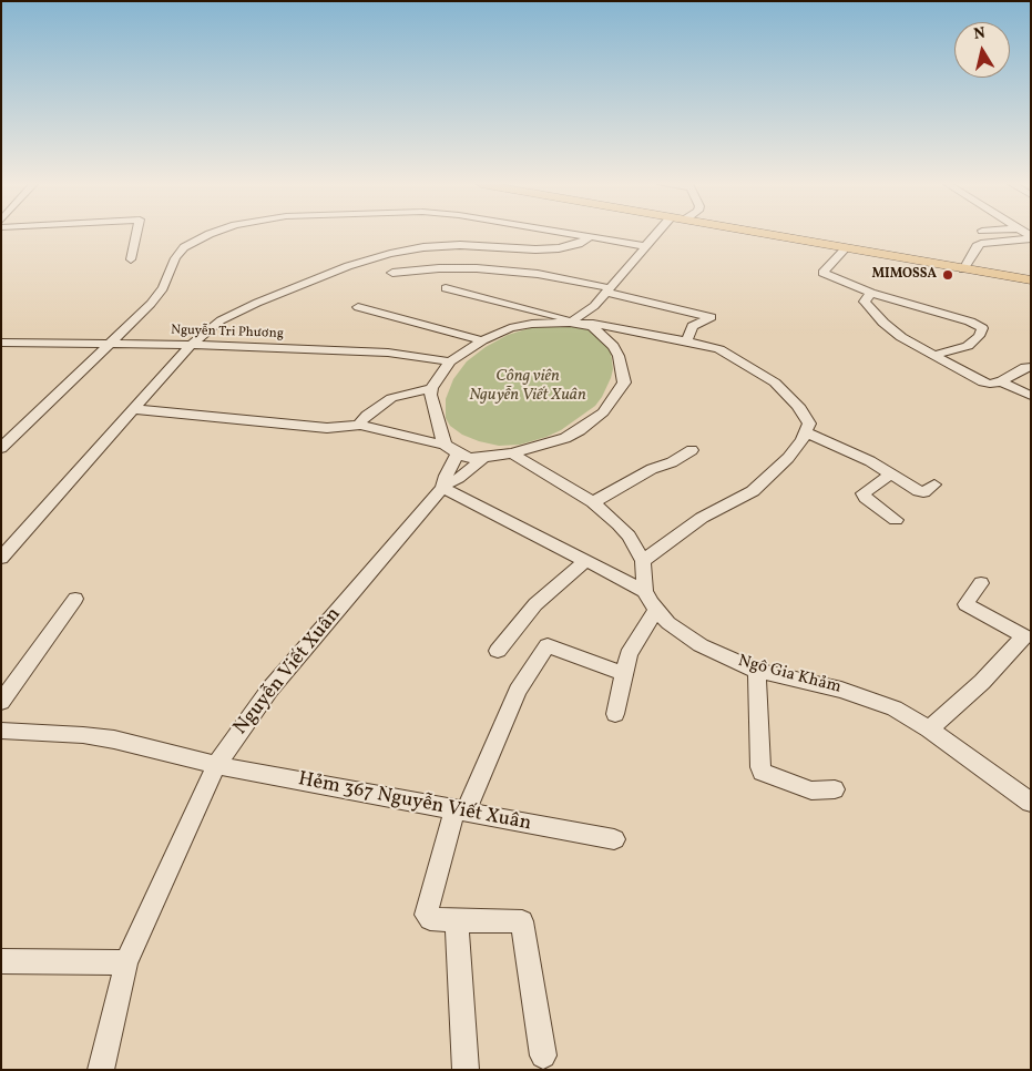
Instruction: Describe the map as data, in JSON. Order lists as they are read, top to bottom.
{
  "streets": {
    "street": [
      "Nguyễn Tri Phương",
      "Nguyễn Viết Xuân",
      "Ngô Gia Khảm",
      "Hẻm 367 Nguyễn Viết Xuân"
    ]
  },
  "crossings": [
    ["Nguyễn Tri Phương", "Nguyễn Viết Xuân"],
    ["Nguyễn Tri Phương", "Ngô Gia Khảm"],
    ["Nguyễn Viết Xuân", "Ngô Gia Khảm"],
    ["Nguyễn Viết Xuân", "Hẻm 367 Nguyễn Viết Xuân"]
  ],
  "parks": ["Công viên Nguyễn Viết Xuân"],
  "places": ["MIMOSSA"],
  "north": "top"
}
